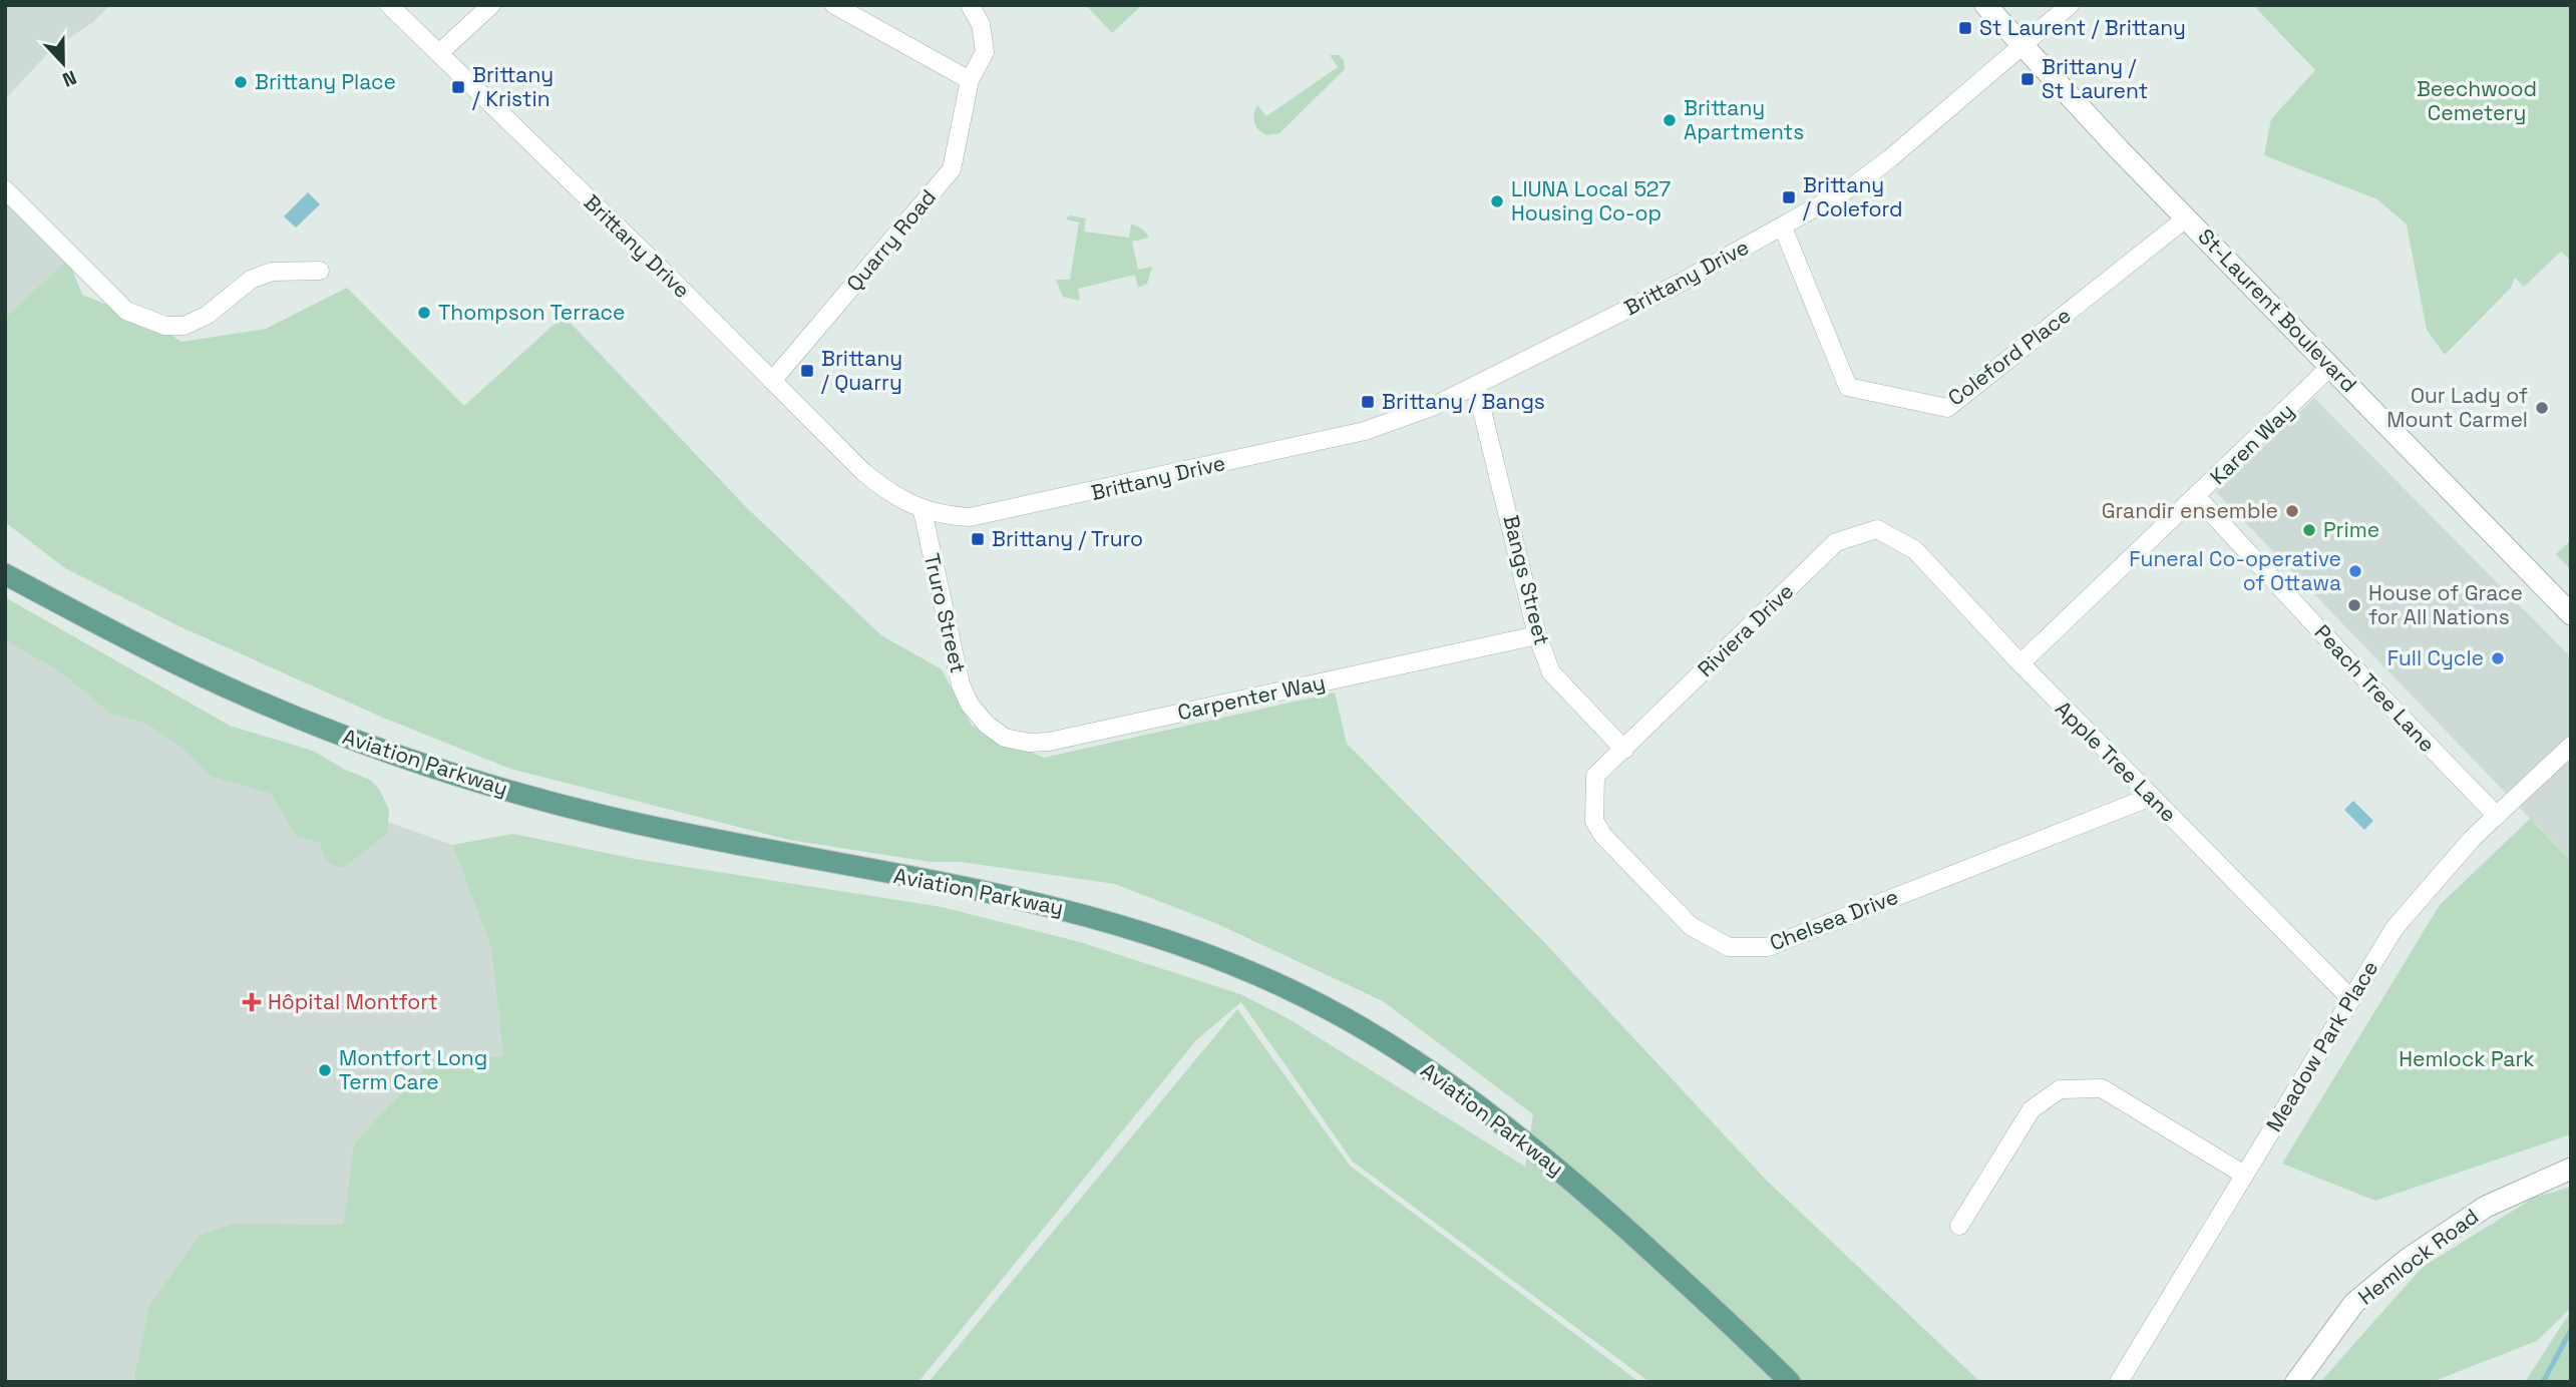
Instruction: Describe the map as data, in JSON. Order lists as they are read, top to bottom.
{
  "streets": {
    "main road": ["St-Laurent Boulevard", "Aviation Parkway", "Hemlock Road"],
    "street": [
      "Quarry Road",
      "Brittany Drive",
      "Coleford Place",
      "Karen Way",
      "Bangs Street",
      "Truro Street",
      "Riviera Drive",
      "Peach Tree Lane",
      "Carpenter Way",
      "Apple Tree Lane",
      "Chelsea Drive",
      "Meadow Park Place"
    ]
  },
  "crossings": [
    ["Quarry Road", "Brittany Drive"],
    ["Brittany Drive", "St-Laurent Boulevard"],
    ["Brittany Drive", "Coleford Place"],
    ["Brittany Drive", "Bangs Street"],
    ["Brittany Drive", "Truro Street"],
    ["St-Laurent Boulevard", "Coleford Place"],
    ["St-Laurent Boulevard", "Karen Way"],
    ["Karen Way", "Peach Tree Lane"],
    ["Karen Way", "Apple Tree Lane"],
    ["Bangs Street", "Riviera Drive"],
    ["Bangs Street", "Carpenter Way"],
    ["Bangs Street", "Chelsea Drive"],
    ["Truro Street", "Carpenter Way"],
    ["Riviera Drive", "Apple Tree Lane"],
    ["Riviera Drive", "Chelsea Drive"],
    ["Peach Tree Lane", "Meadow Park Place"],
    ["Apple Tree Lane", "Chelsea Drive"],
    ["Apple Tree Lane", "Meadow Park Place"]
  ],
  "parks": ["Beechwood Cemetery", "Hemlock Park"],
  "places": {
    "transit": [
      "St Laurent / Brittany",
      "Brittany / St Laurent",
      "Brittany / Kristin",
      "Brittany / Coleford",
      "Brittany / Quarry",
      "Brittany / Bangs",
      "Brittany / Truro"
    ],
    "other": [
      "Brittany Place",
      "Brittany Apartments",
      "LIUNA Local 527 Housing Co-op",
      "Thompson Terrace",
      "Our Lady of Mount Carmel",
      "Grandir ensemble",
      "Prime",
      "Funeral Co-operative of Ottawa",
      "House of Grace for All Nations",
      "Full Cycle",
      "Montfort Long Term Care"
    ],
    "health": ["Hôpital Montfort"]
  },
  "north": "bottom"
}
